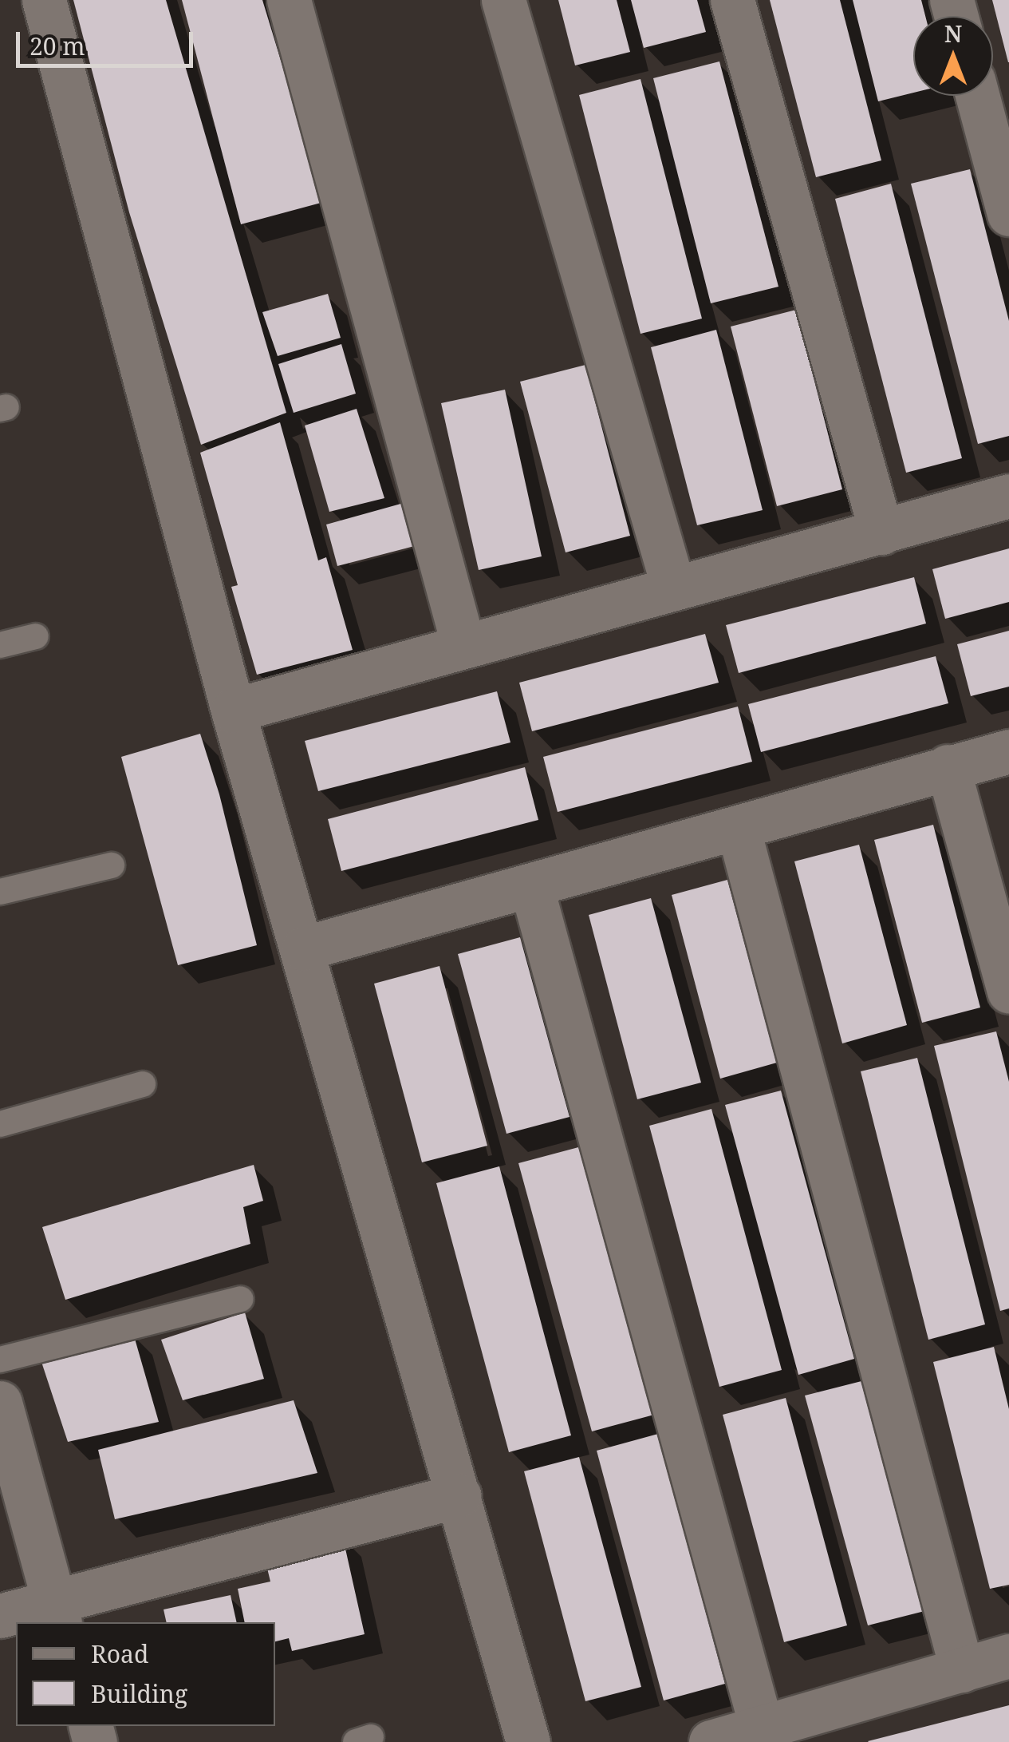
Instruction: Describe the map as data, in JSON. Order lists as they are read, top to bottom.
{
  "legend": ["Road", "Building"],
  "scale_bar": "20 m",
  "north": "top"
}
